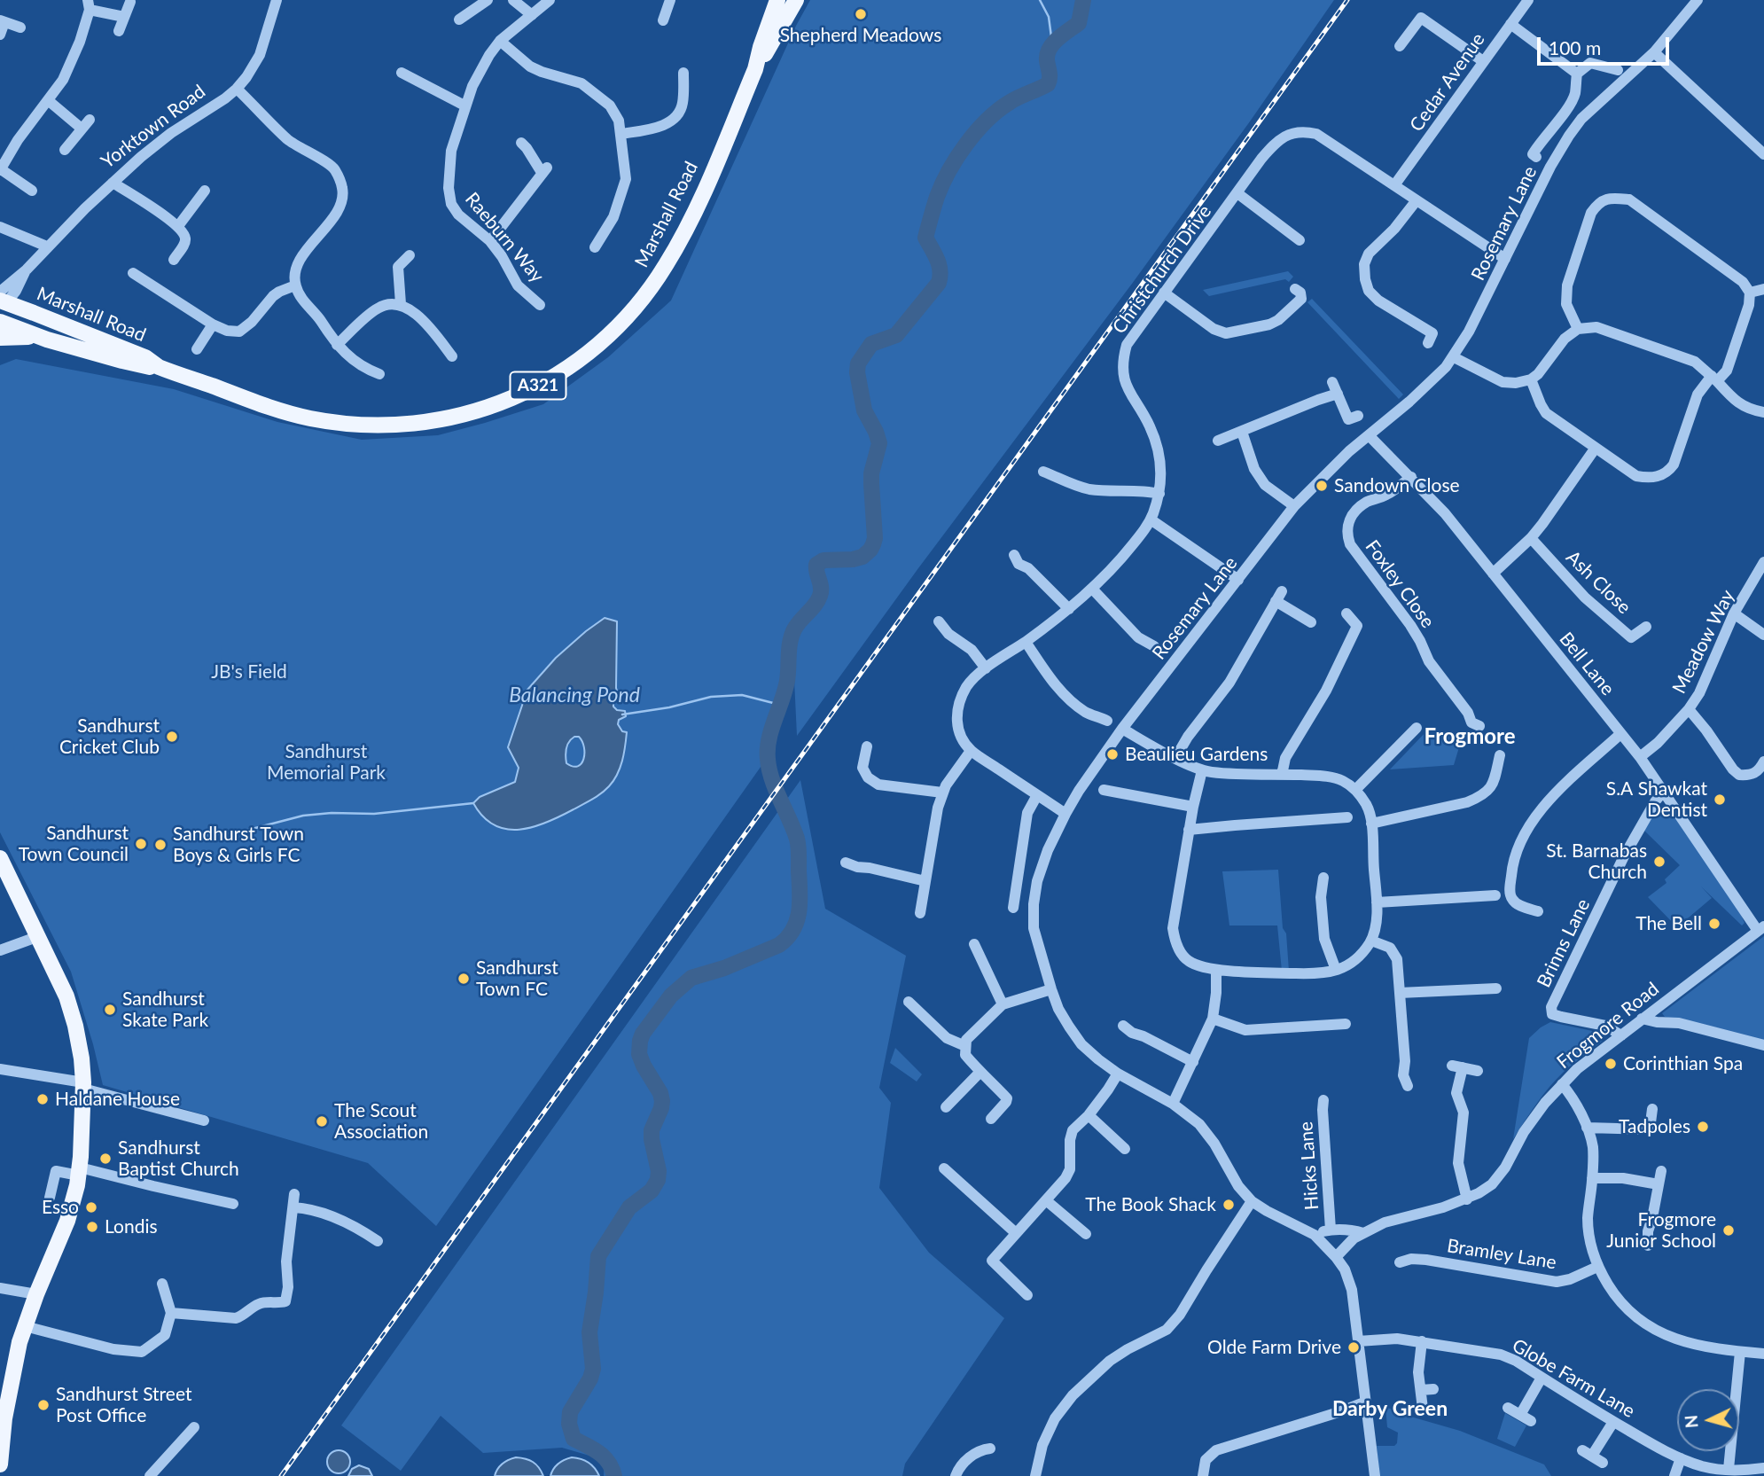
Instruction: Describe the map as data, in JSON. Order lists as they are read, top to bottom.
{
  "streets": {
    "main road": ["Marshall Road", "A321"],
    "street": [
      "Cedar Avenue",
      "Yorktown Road",
      "Rosemary Lane",
      "Raeburn Way",
      "Christchurch Drive",
      "Ash Close",
      "Foxley Close",
      "Meadow Way",
      "Bell Lane",
      "Brinns Lane",
      "Frogmore Road",
      "Hicks Lane",
      "Bramley Lane",
      "Globe Farm Lane"
    ]
  },
  "crossings": [
    ["Cedar Avenue", "Christchurch Drive"],
    ["Yorktown Road", "Marshall Road"],
    ["Rosemary Lane", "Christchurch Drive"],
    ["Rosemary Lane", "Bell Lane"],
    ["Rosemary Lane", "Frogmore Road"],
    ["Rosemary Lane", "Globe Farm Lane"],
    ["Foxley Close", "Bell Lane"],
    ["Meadow Way", "Bell Lane"],
    ["Bell Lane", "Brinns Lane"],
    ["Bell Lane", "Frogmore Road"],
    ["Brinns Lane", "Frogmore Road"]
  ],
  "districts": ["Frogmore", "Darby Green"],
  "water": ["Balancing Pond"],
  "parks": ["JB's Field", "Sandhurst Memorial Park"],
  "places": [
    "Shepherd Meadows",
    "Sandown Close",
    "Sandhurst Cricket Club",
    "Beaulieu Gardens",
    "S.A Shawkat Dentist",
    "Sandhurst Town Council",
    "Sandhurst Town Boys & Girls FC",
    "St. Barnabas Church",
    "The Bell",
    "Sandhurst Town FC",
    "Sandhurst Skate Park",
    "Corinthian Spa",
    "Haldane House",
    "The Scout Association",
    "Tadpoles",
    "Sandhurst Baptist Church",
    "The Book Shack",
    "Esso",
    "Londis",
    "Frogmore Junior School",
    "Olde Farm Drive",
    "Sandhurst Street Post Office"
  ],
  "scale_bar": "100 m",
  "north": "left"
}
